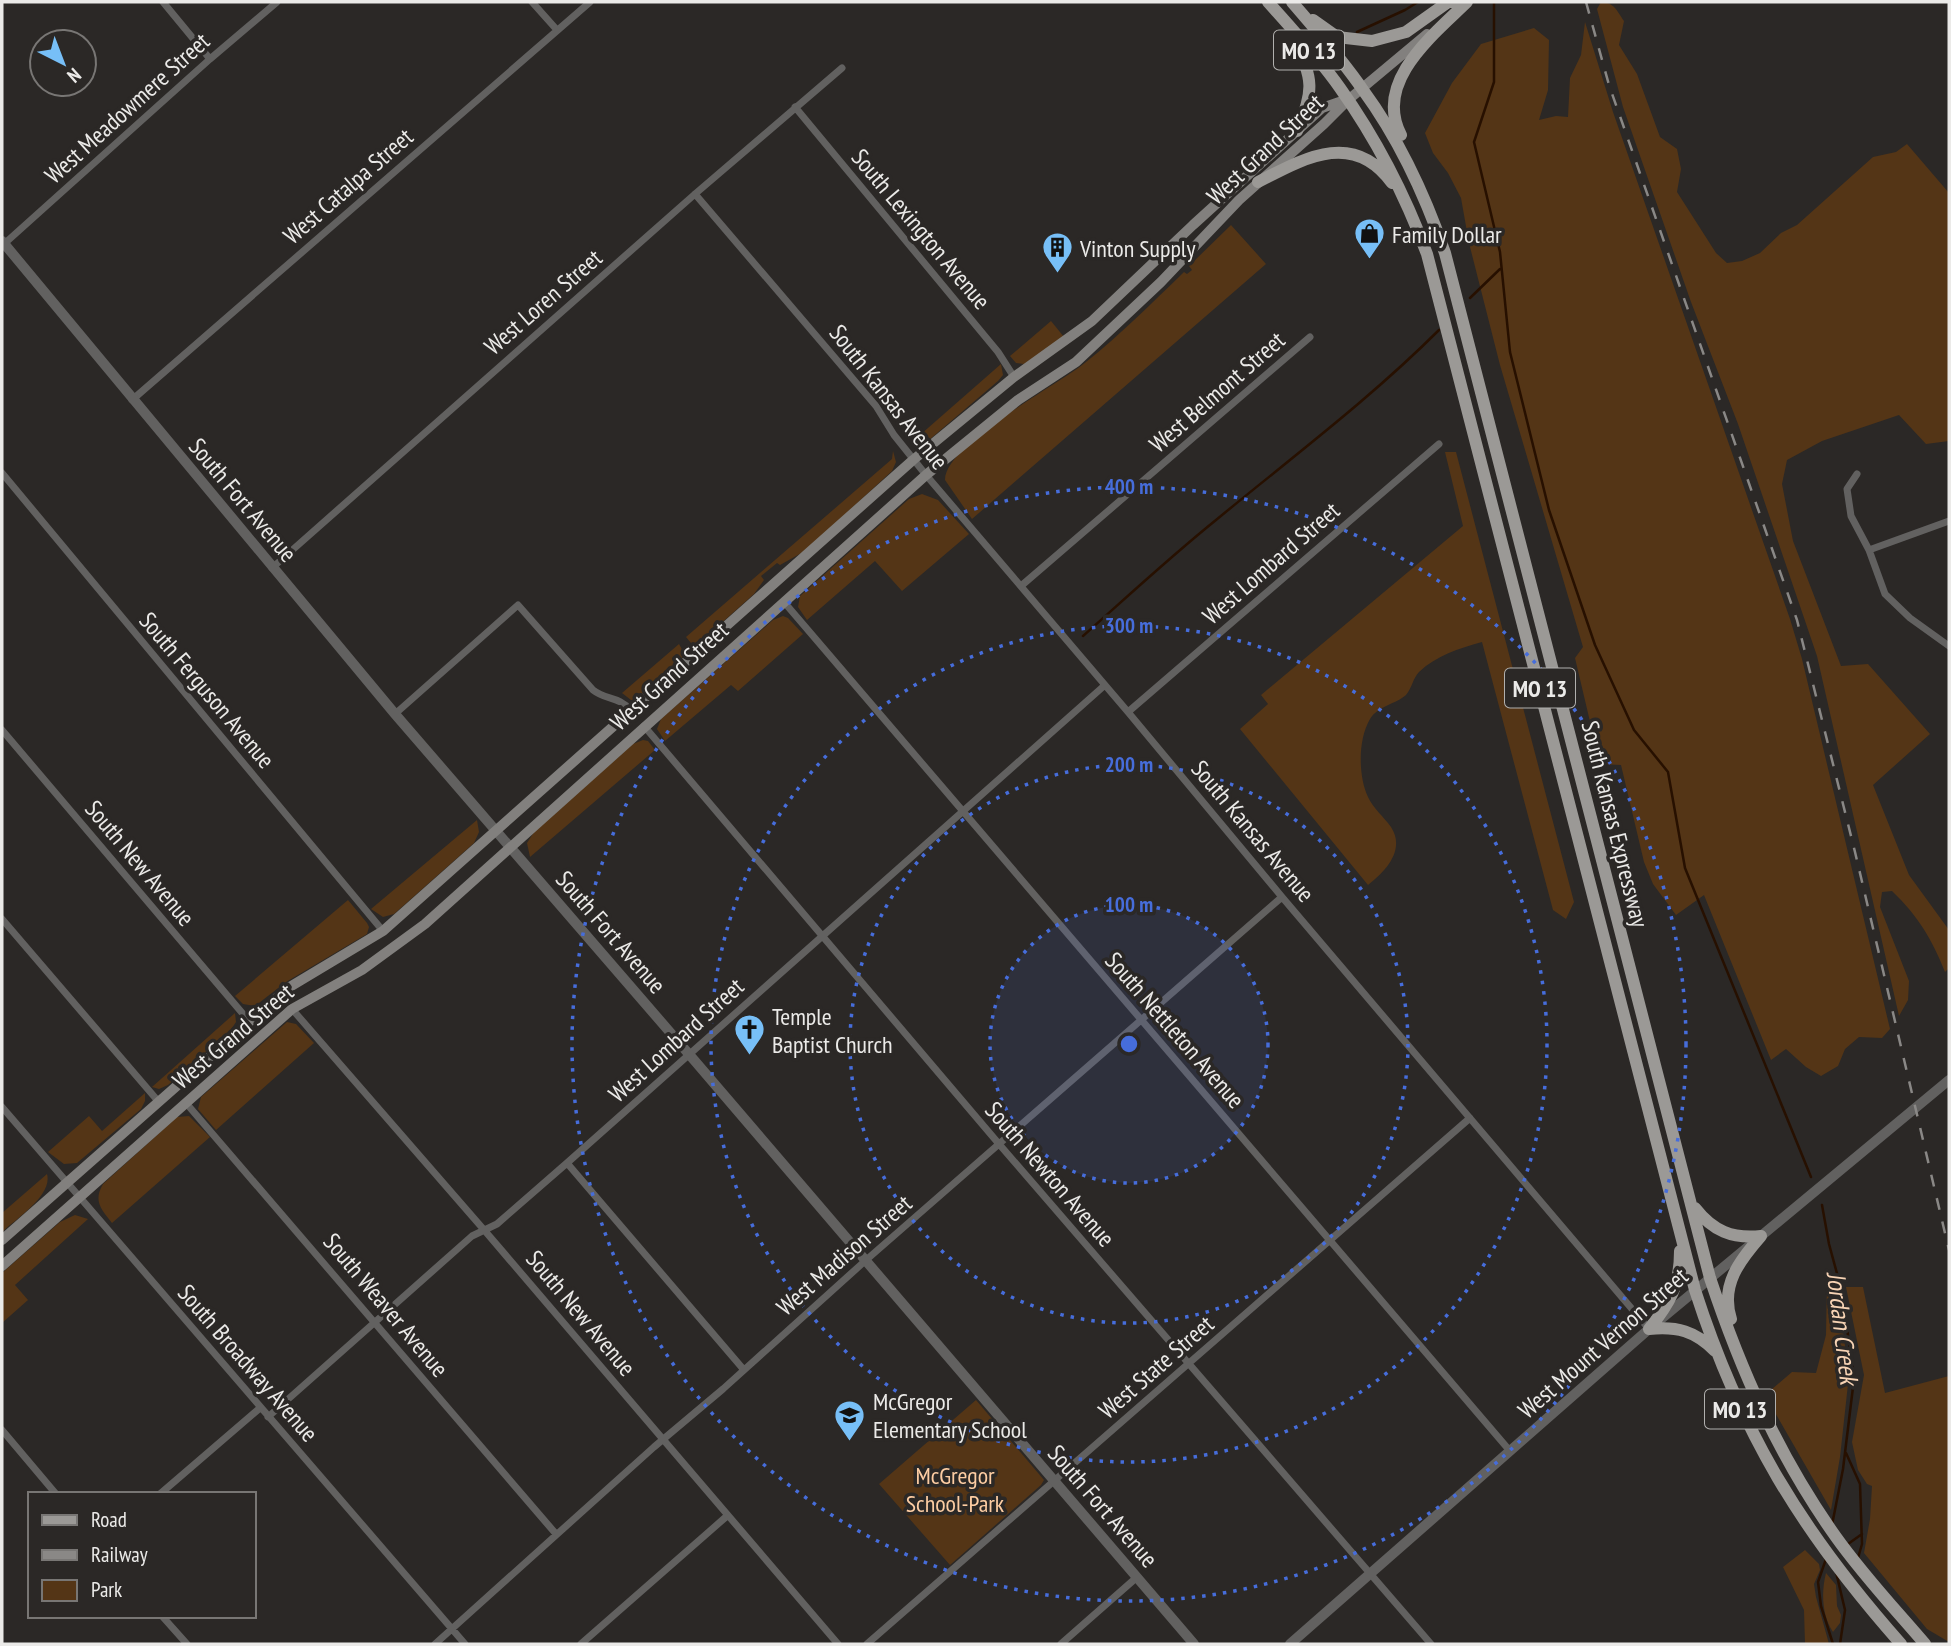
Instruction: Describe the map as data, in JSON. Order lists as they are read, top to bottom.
{
  "streets": {
    "main road": ["MO 13", "West Grand Street", "South Kansas Expressway"],
    "street": [
      "West Meadowmere Street",
      "West Catalpa Street",
      "South Lexington Avenue",
      "West Loren Street",
      "West Belmont Street",
      "South Kansas Avenue",
      "South Fort Avenue",
      "West Lombard Street",
      "South Ferguson Avenue",
      "South New Avenue",
      "South Nettleton Avenue",
      "South Newton Avenue",
      "West Madison Street",
      "South Weaver Avenue",
      "West Mount Vernon Street",
      "South Broadway Avenue",
      "West State Street"
    ]
  },
  "crossings": [
    ["West Meadowmere Street", "South Fort Avenue"],
    ["West Grand Street", "South Lexington Avenue"],
    ["West Grand Street", "South Kansas Avenue"],
    ["West Grand Street", "South Fort Avenue"],
    ["West Grand Street", "South Ferguson Avenue"],
    ["West Grand Street", "South Kansas Expressway"],
    ["West Grand Street", "South New Avenue"],
    ["West Grand Street", "South Nettleton Avenue"],
    ["West Grand Street", "South Newton Avenue"],
    ["West Grand Street", "South Weaver Avenue"],
    ["West Grand Street", "South Broadway Avenue"],
    ["West Catalpa Street", "South Fort Avenue"],
    ["South Lexington Avenue", "West Loren Street"],
    ["West Loren Street", "South Kansas Avenue"],
    ["West Loren Street", "South Fort Avenue"],
    ["West Belmont Street", "South Kansas Avenue"],
    ["South Kansas Avenue", "West Lombard Street"],
    ["South Kansas Avenue", "West Madison Street"],
    ["South Kansas Avenue", "West Mount Vernon Street"],
    ["South Kansas Avenue", "West State Street"],
    ["South Fort Avenue", "West Lombard Street"],
    ["South Fort Avenue", "West Madison Street"],
    ["South Fort Avenue", "West State Street"],
    ["West Lombard Street", "South New Avenue"],
    ["West Lombard Street", "South Nettleton Avenue"],
    ["West Lombard Street", "South Newton Avenue"],
    ["West Lombard Street", "South Weaver Avenue"],
    ["West Lombard Street", "South Broadway Avenue"],
    ["South Kansas Expressway", "West Mount Vernon Street"],
    ["South New Avenue", "West Madison Street"],
    ["South Nettleton Avenue", "West Madison Street"],
    ["South Nettleton Avenue", "West Mount Vernon Street"],
    ["South Nettleton Avenue", "West State Street"],
    ["South Newton Avenue", "West Madison Street"],
    ["South Newton Avenue", "West Mount Vernon Street"],
    ["South Newton Avenue", "West State Street"],
    ["West Madison Street", "South Weaver Avenue"],
    ["West Madison Street", "South Broadway Avenue"]
  ],
  "water": ["Jordan Creek"],
  "parks": ["McGregor School-Park"],
  "places": {
    "shop": ["Family Dollar"],
    "building": ["Vinton Supply"],
    "church": ["Temple Baptist Church"],
    "school or university": ["McGregor Elementary School"]
  },
  "legend": ["Road", "Railway", "Park"],
  "north": "bottom right",
  "rings": [
    "400 m",
    "300 m",
    "200 m",
    "100 m"
  ]
}
